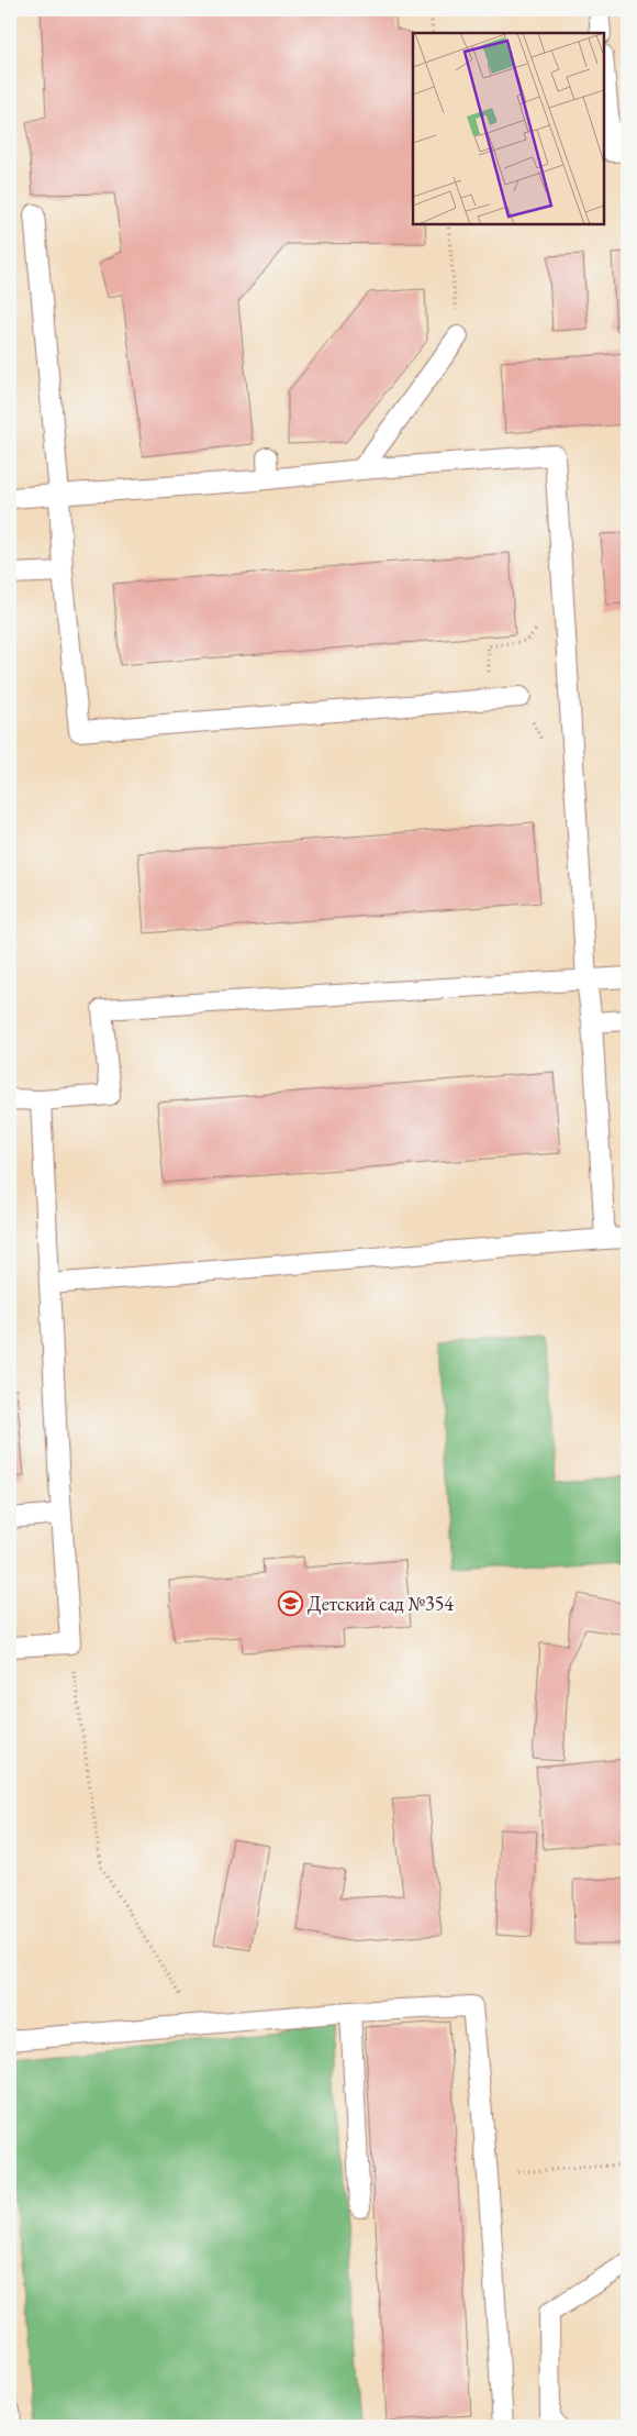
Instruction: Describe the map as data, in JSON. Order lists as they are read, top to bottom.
{
  "places": {
    "school or university": ["Детский сад №354"]
  }
}
